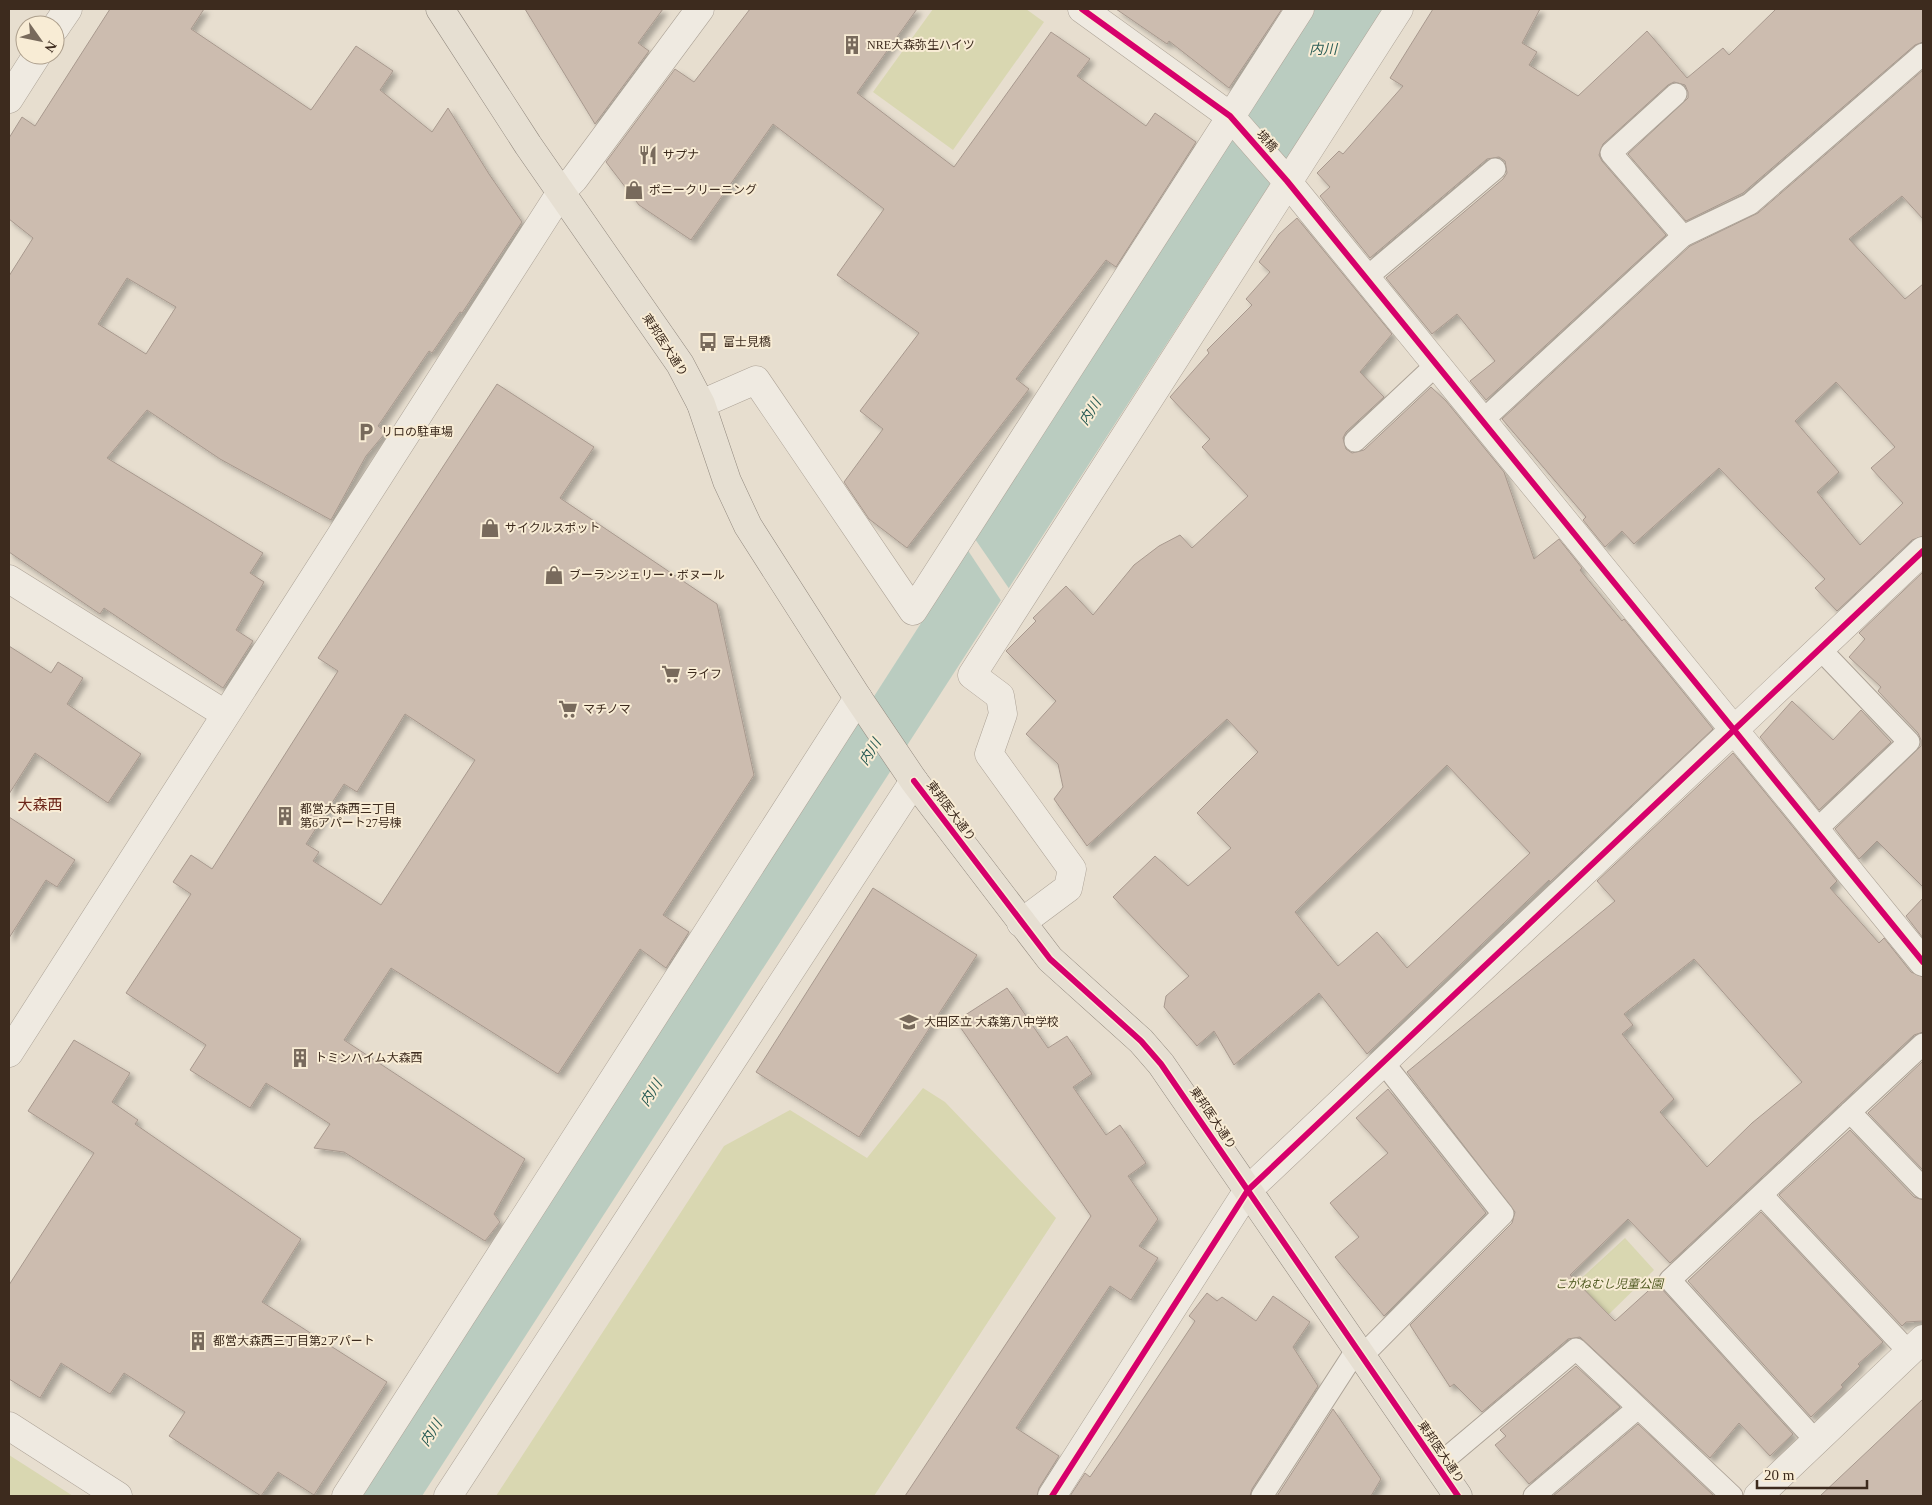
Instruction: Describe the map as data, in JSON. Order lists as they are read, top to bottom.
{
  "streets": {
    "main road": ["東邦医大通り"],
    "street": ["境橋"]
  },
  "districts": ["大森西"],
  "water": ["内川"],
  "parks": ["こがねむし児童公園"],
  "places": {
    "building": [
      "NRE大森弥生ハイツ",
      "都営大森西三丁目 第6アパート27号棟",
      "トミンハイム大森西",
      "都営大森西三丁目第2アパート"
    ],
    "restaurant": ["サプナ"],
    "shop": ["ポニークリーニング", "サイクルスポット", "ブーランジェリー・ボヌール"],
    "bus stop": ["富士見橋"],
    "parking": ["リロの駐車場"],
    "supermarket": ["ライフ", "マチノマ"],
    "school or university": ["大田区立 大森第八中学校"]
  },
  "scale_bar": "20 m",
  "north": "bottom right"
}
